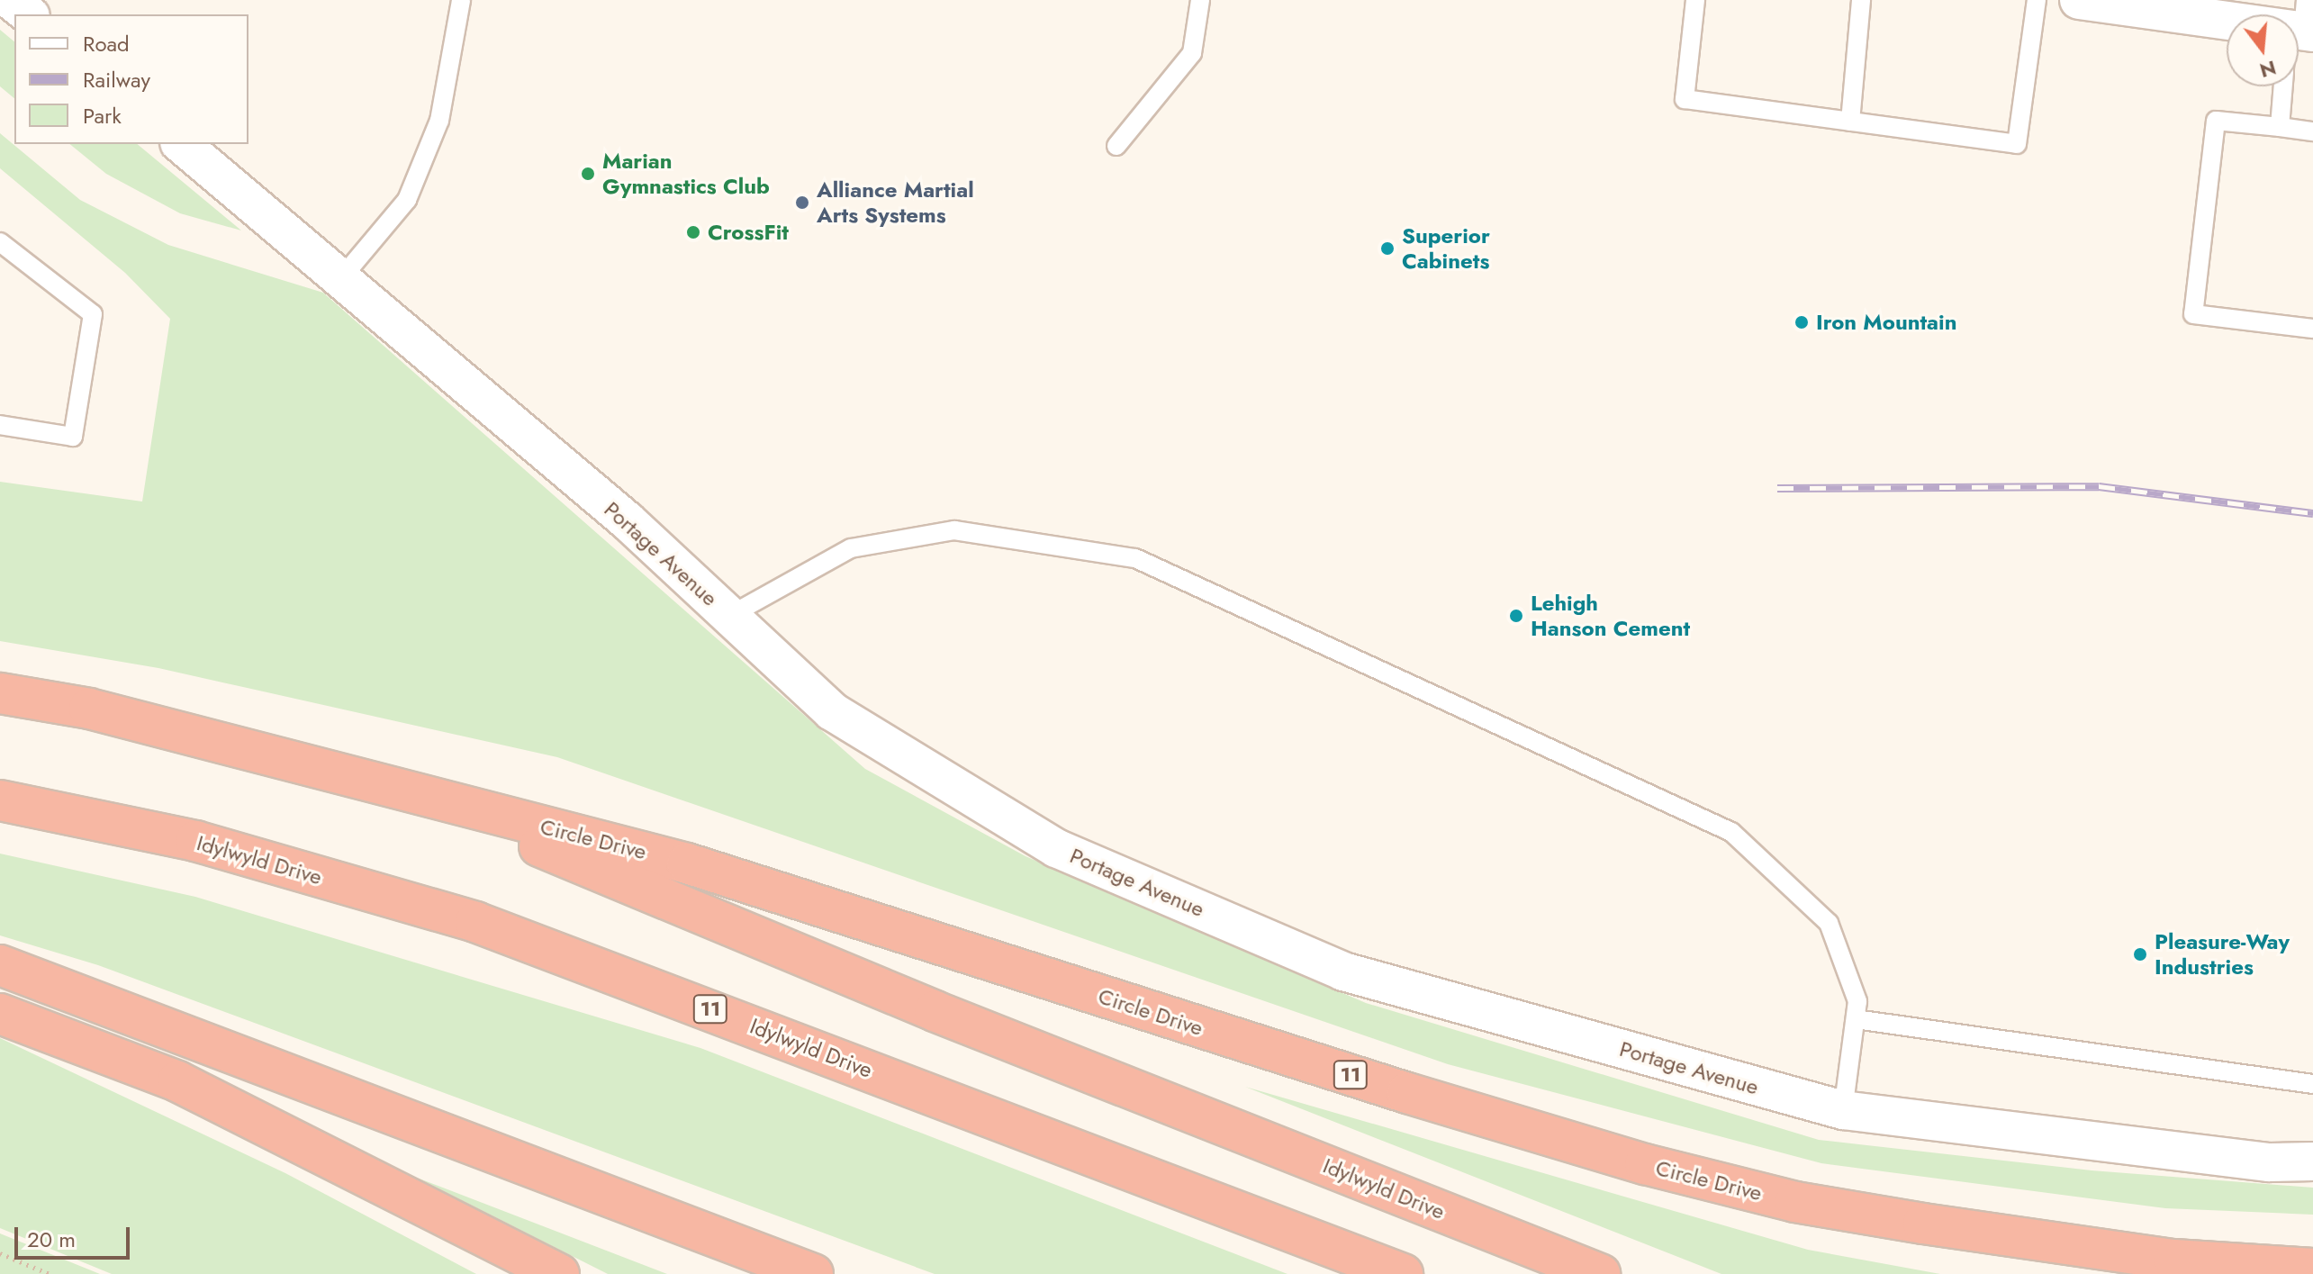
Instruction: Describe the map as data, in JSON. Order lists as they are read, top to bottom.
{
  "streets": {
    "highway": ["Circle Drive", "Idylwyld Drive", "11"],
    "street": ["Portage Avenue"]
  },
  "crossings": [
    ["Circle Drive", "Idylwyld Drive"]
  ],
  "places": [
    "Marian Gymnastics Club",
    "Alliance Martial Arts Systems",
    "CrossFit",
    "Superior Cabinets",
    "Iron Mountain",
    "Lehigh Hanson Cement",
    "Pleasure-Way Industries"
  ],
  "legend": ["Road", "Railway", "Park"],
  "scale_bar": "20 m",
  "north": "bottom"
}
